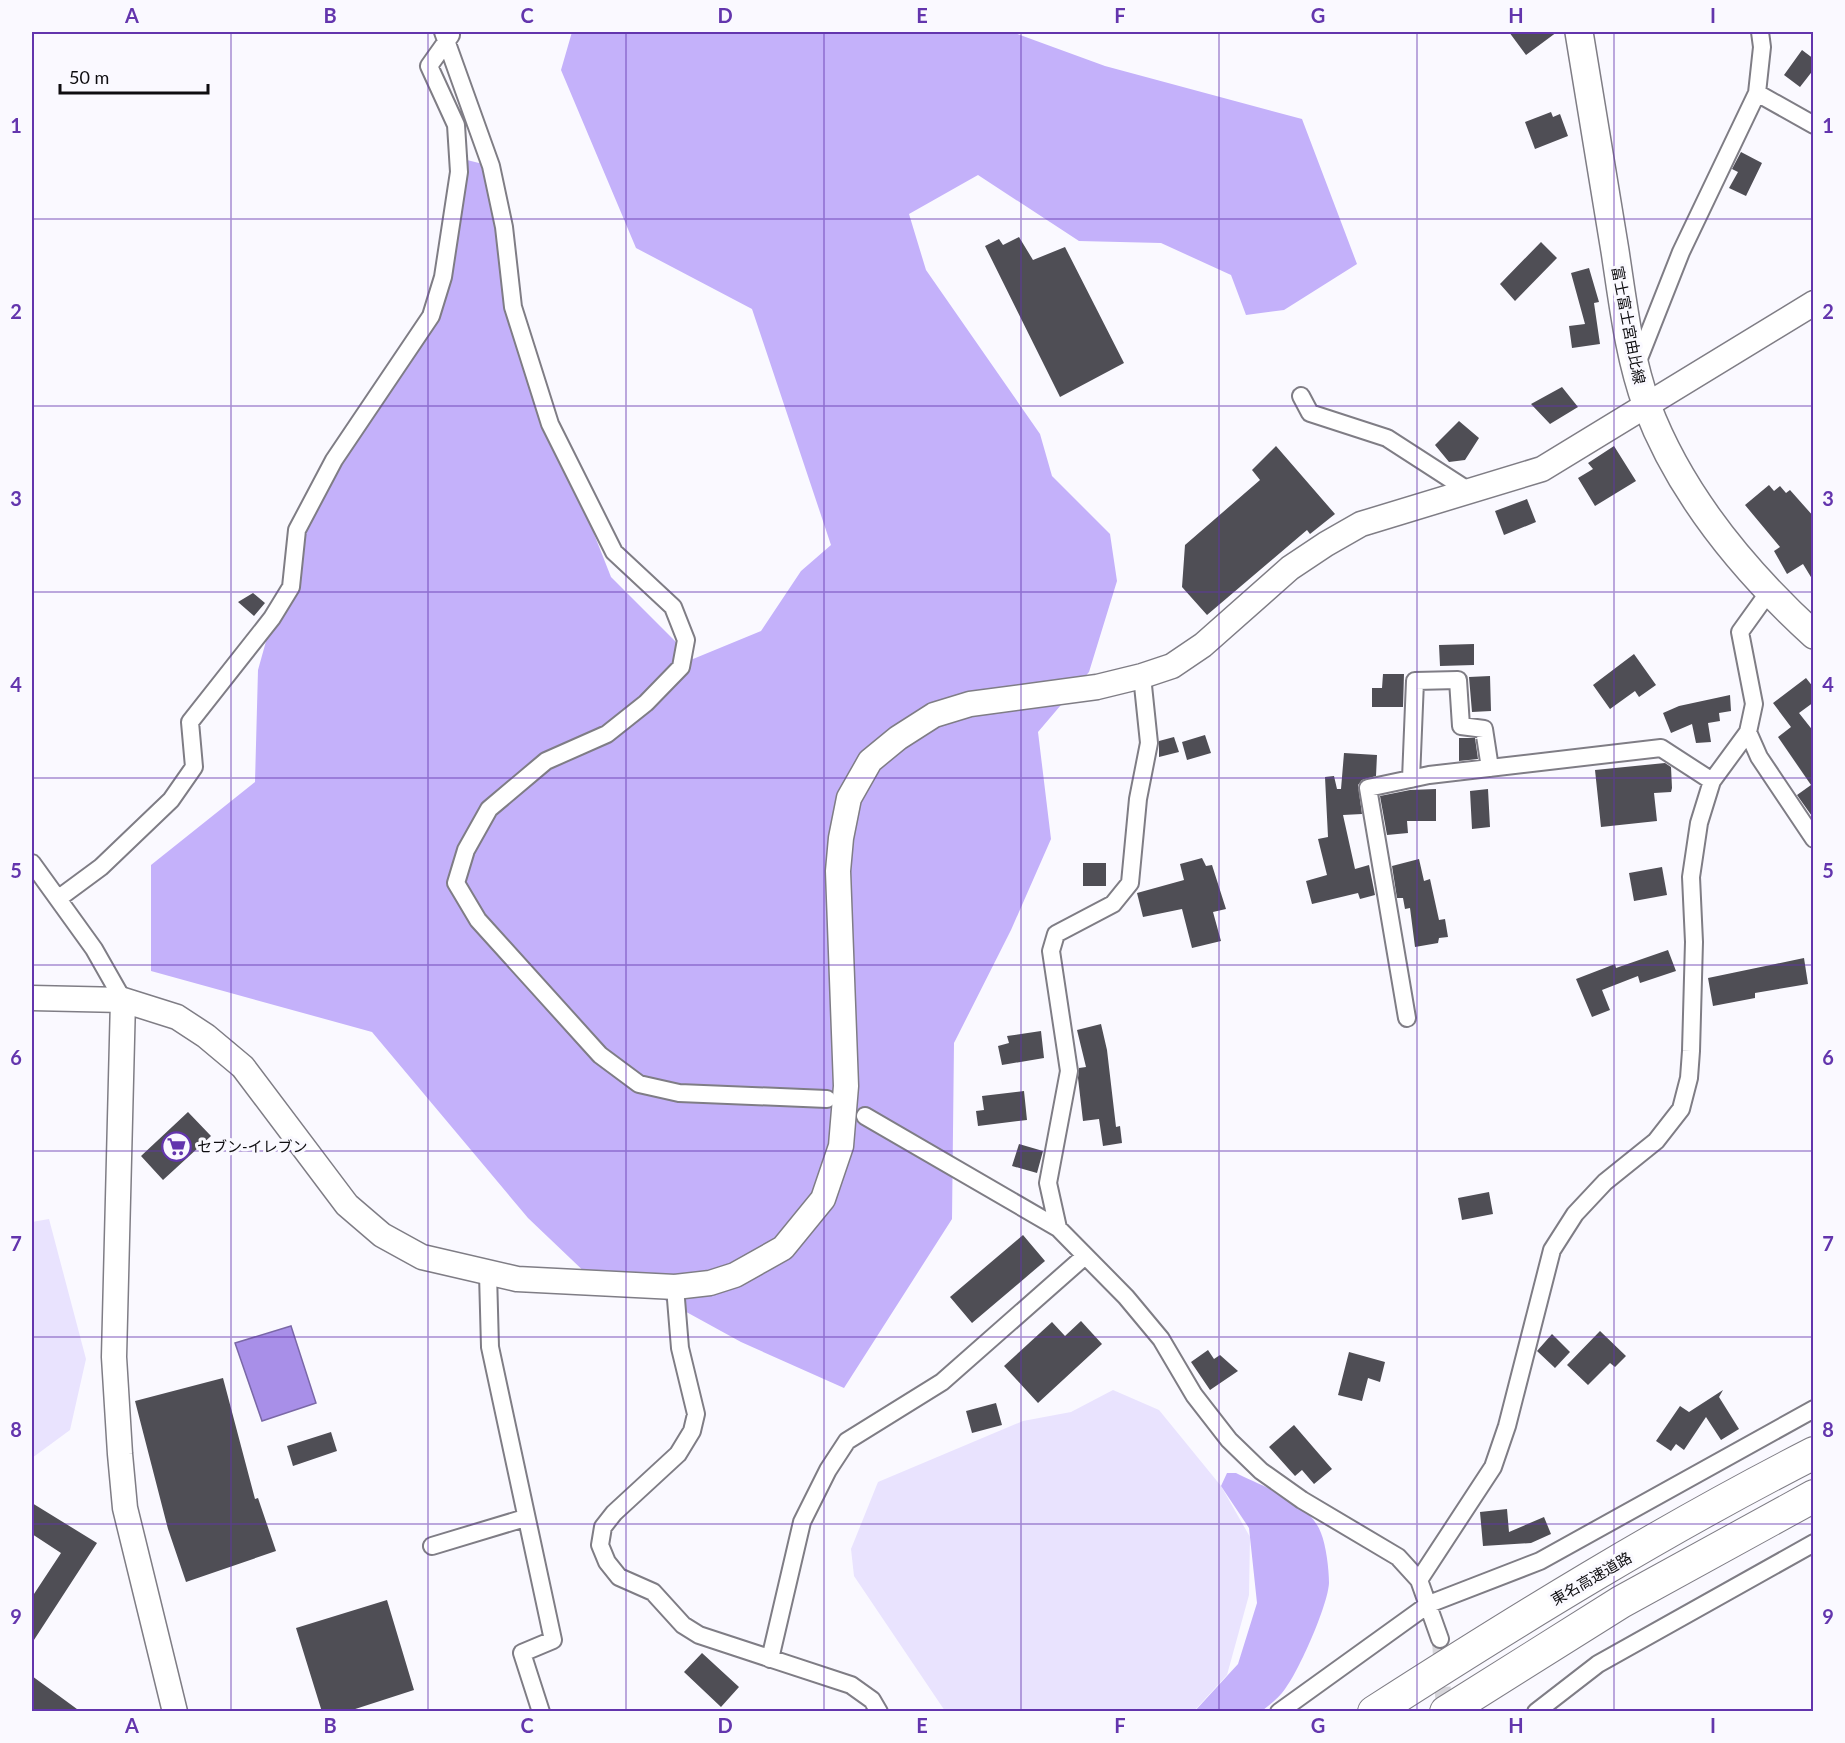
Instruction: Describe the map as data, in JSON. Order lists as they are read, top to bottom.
{
  "streets": {
    "highway": ["東名高速道路"],
    "main road": ["富士富士宮由比線"]
  },
  "places": {
    "supermarket": ["セブン-イレブン"]
  },
  "scale_bar": "50 m",
  "grid": {
    "columns": [
      "A",
      "B",
      "C",
      "D",
      "E",
      "F",
      "G",
      "H",
      "I"
    ],
    "rows": [
      "1",
      "2",
      "3",
      "4",
      "5",
      "6",
      "7",
      "8",
      "9"
    ]
  }
}
